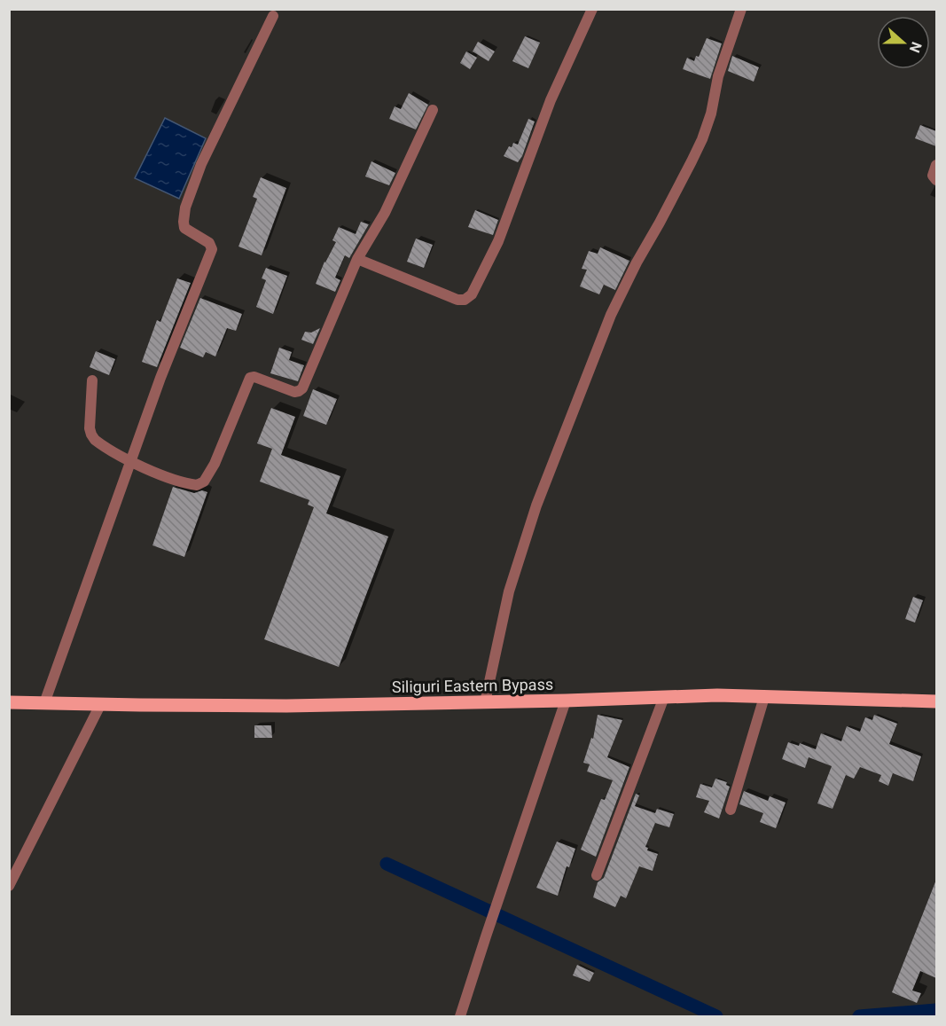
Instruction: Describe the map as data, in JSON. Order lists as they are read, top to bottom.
{
  "streets": {
    "main road": ["Siliguri Eastern Bypass"]
  },
  "north": "right"
}
